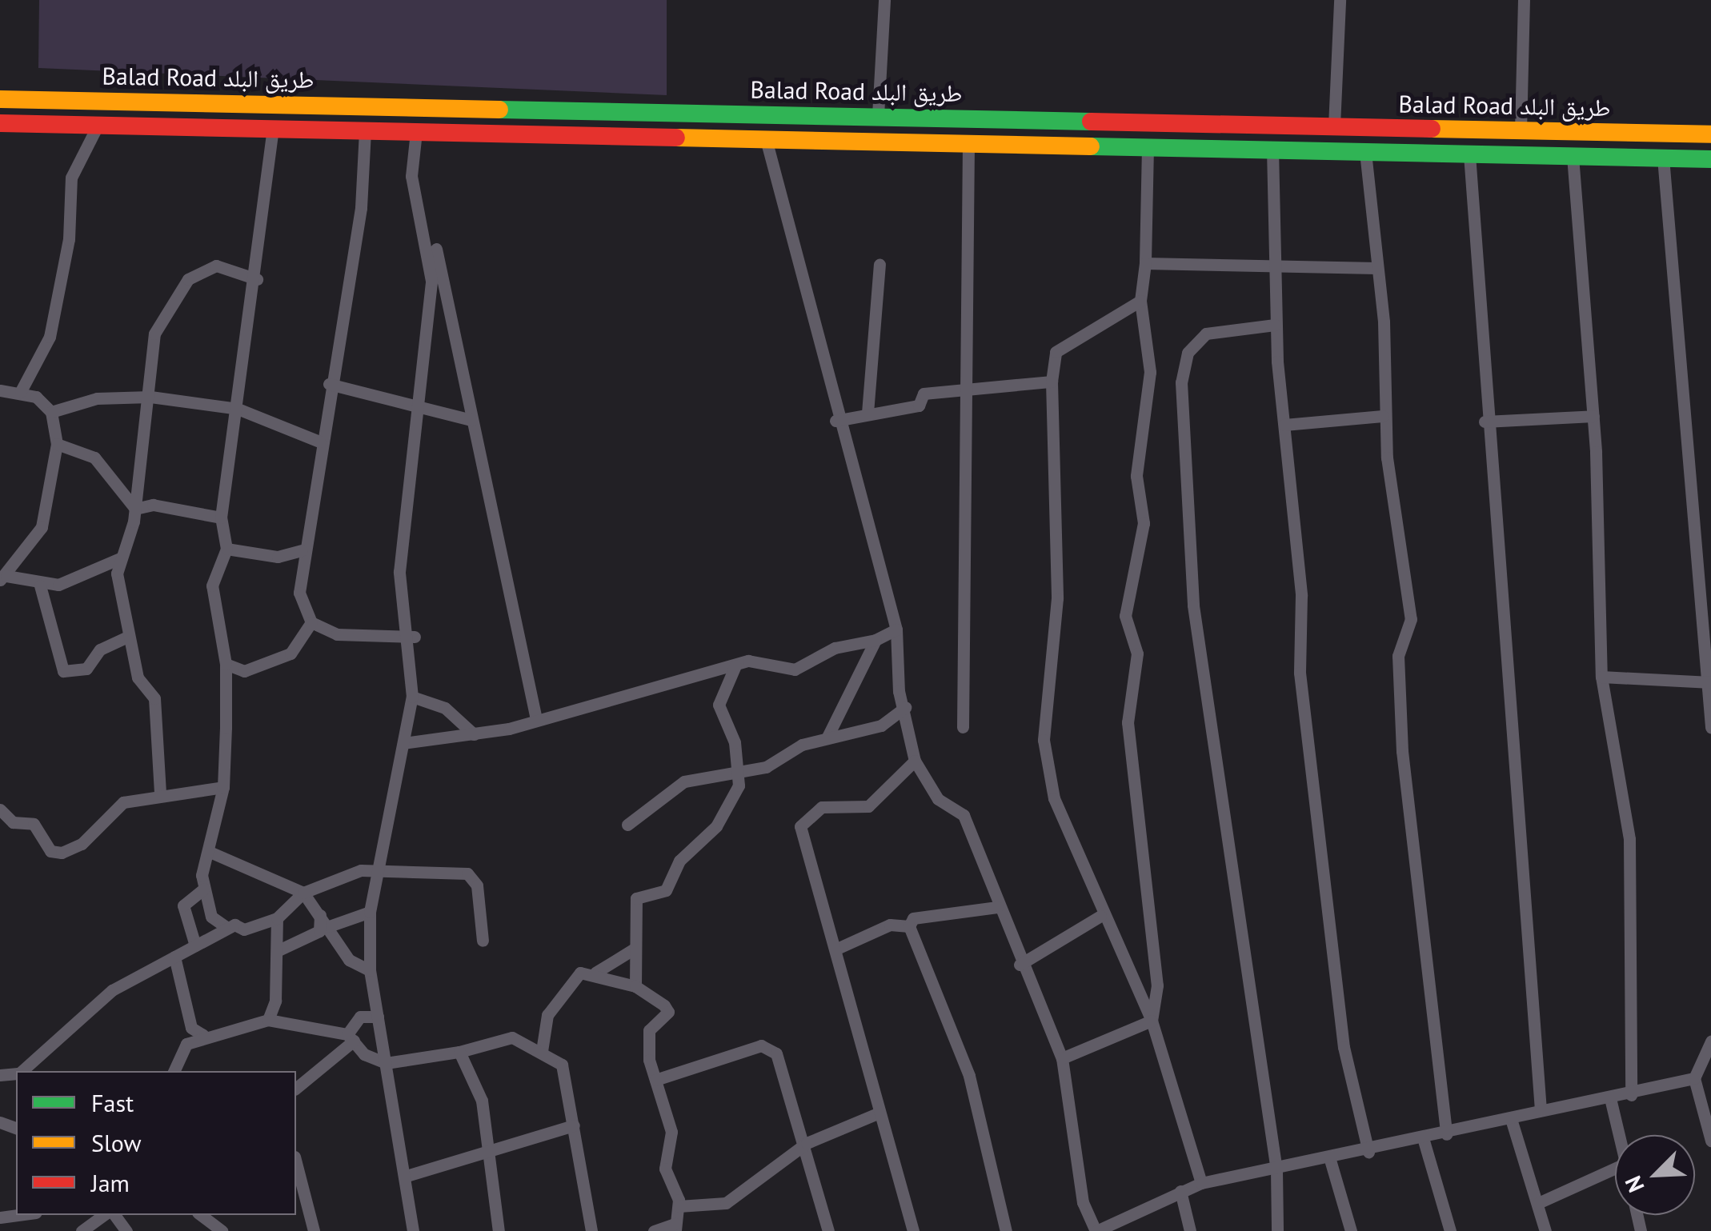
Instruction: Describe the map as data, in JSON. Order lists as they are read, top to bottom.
{
  "streets": {
    "highway": ["Balad Road طريق البلد"]
  },
  "legend": ["Fast", "Slow", "Jam"],
  "north": "bottom left"
}
